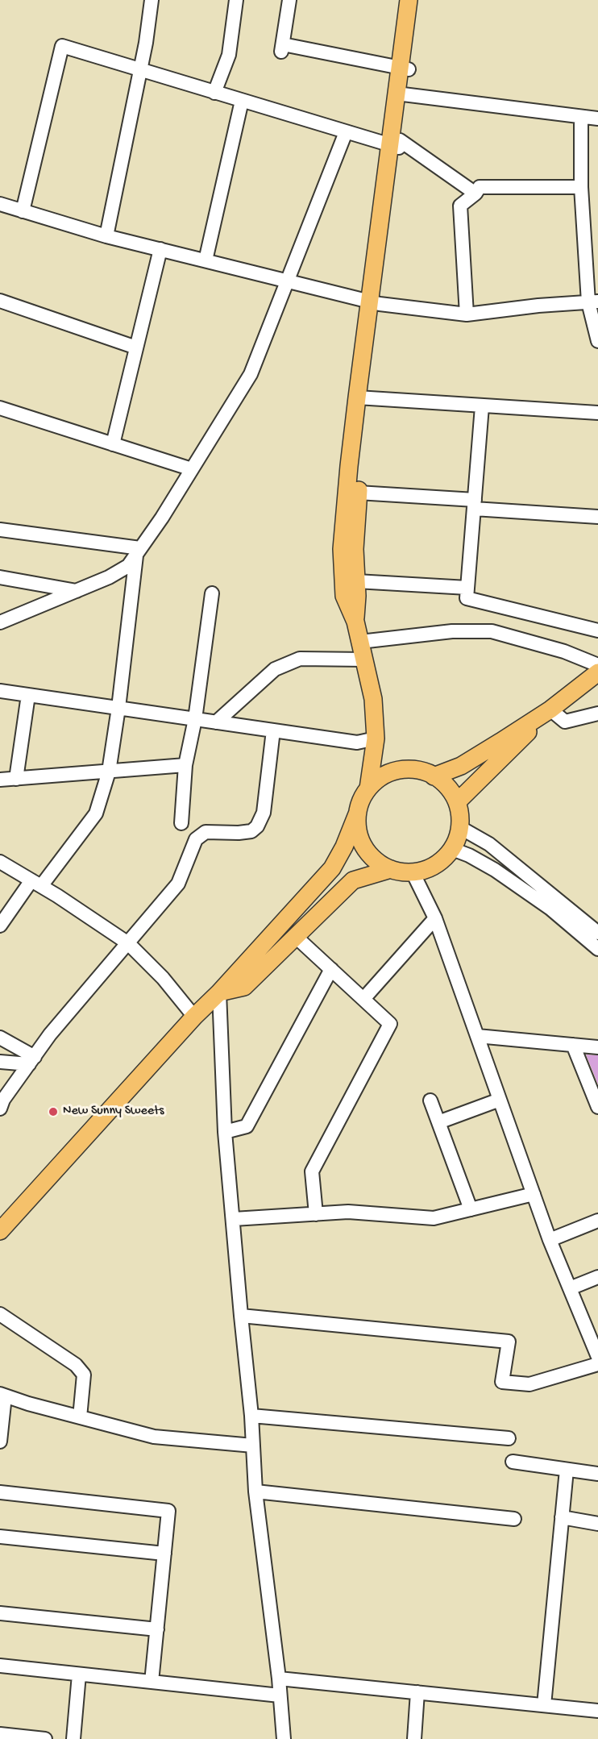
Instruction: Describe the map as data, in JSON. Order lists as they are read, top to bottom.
{
  "places": ["New Sunny Sweets"]
}
